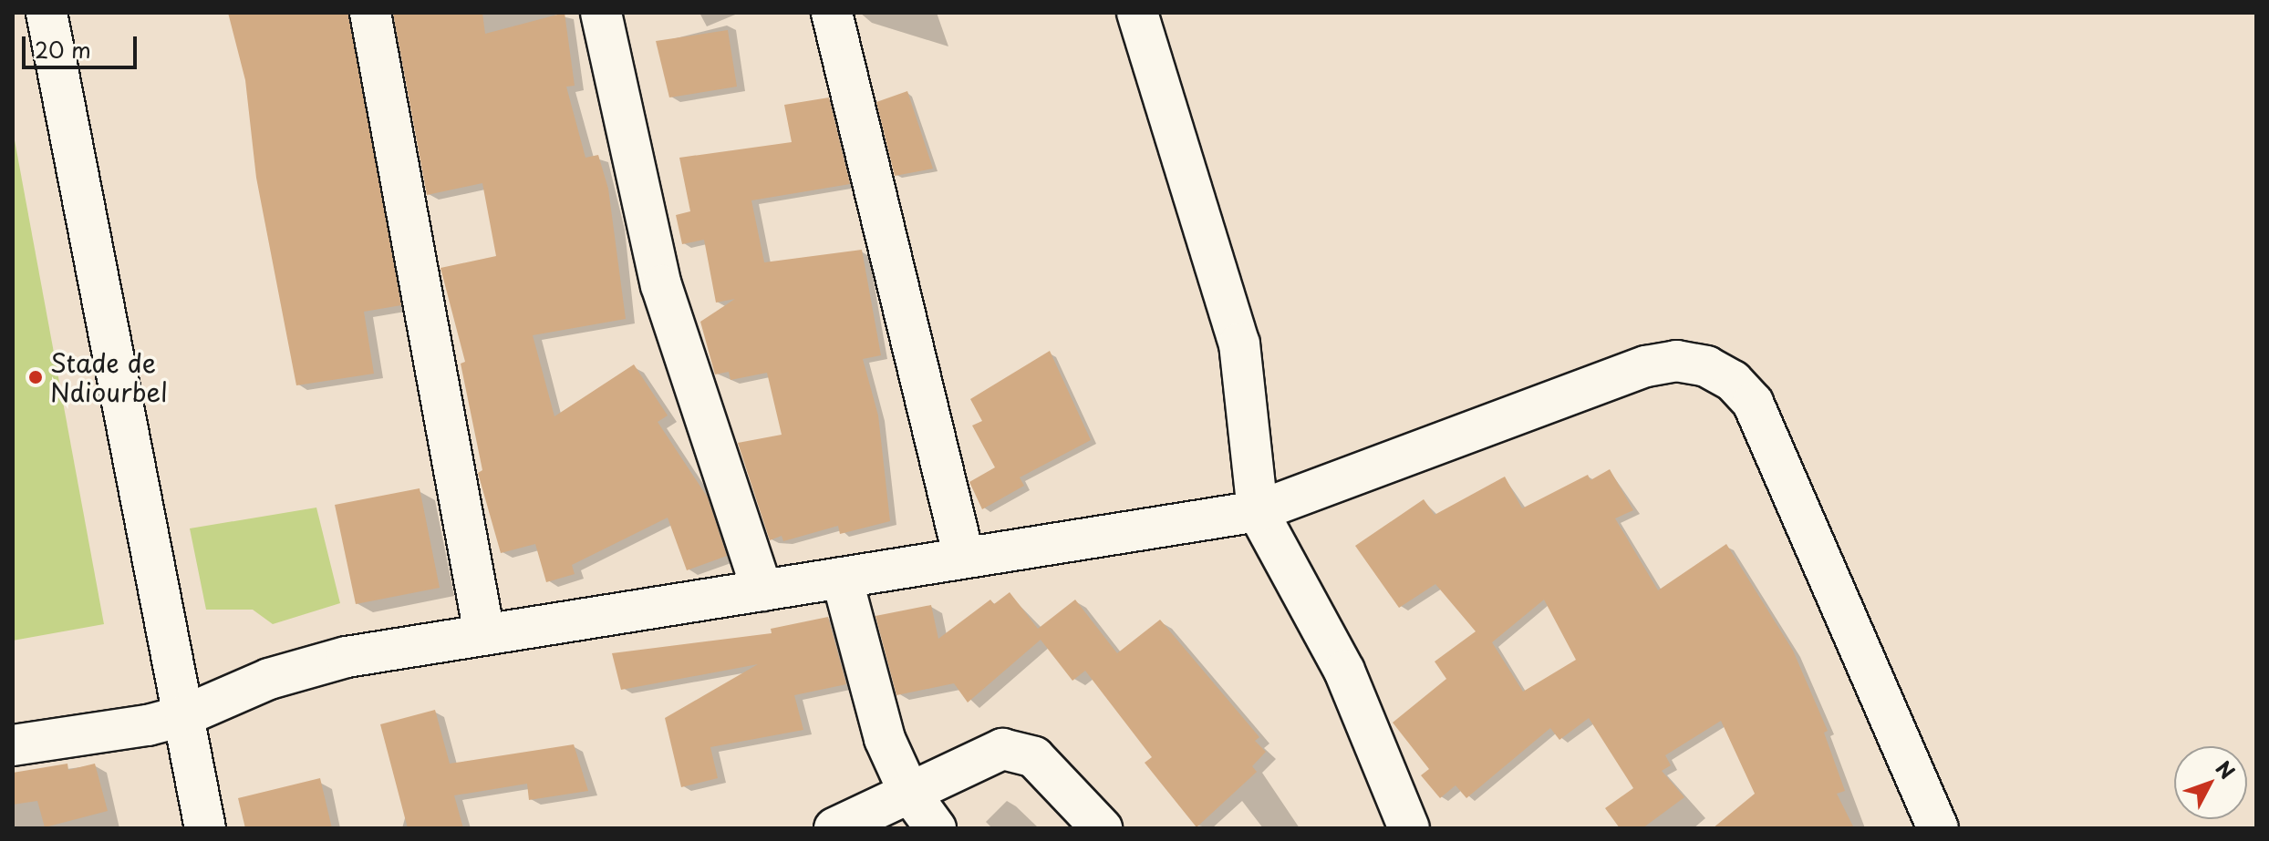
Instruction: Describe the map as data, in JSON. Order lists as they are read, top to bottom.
{
  "places": ["Stade de Ndiourbel"],
  "scale_bar": "20 m",
  "north": "top right"
}
